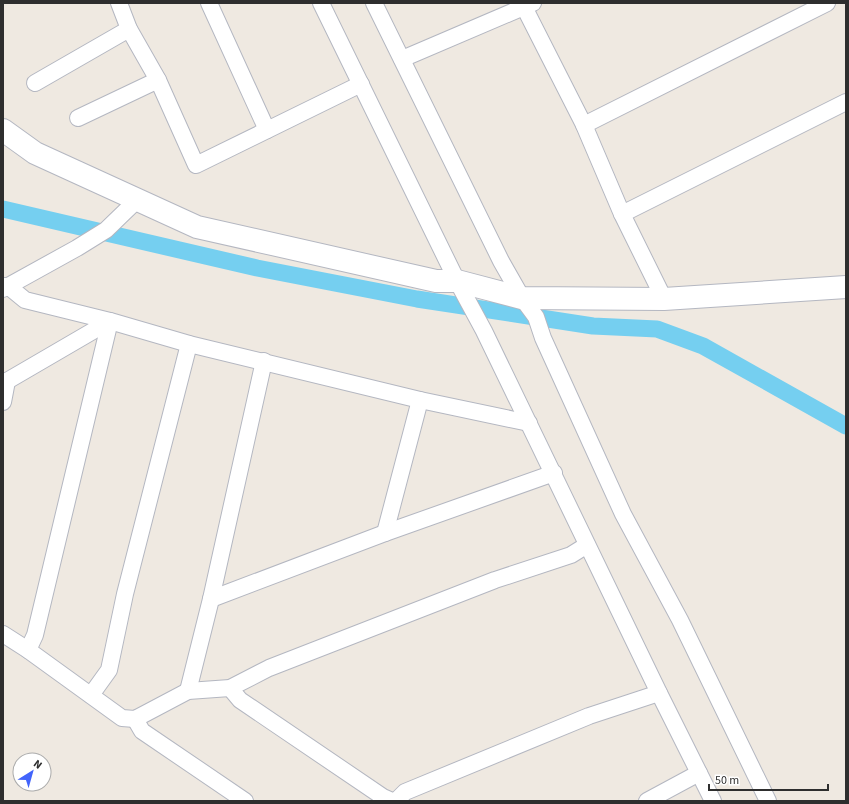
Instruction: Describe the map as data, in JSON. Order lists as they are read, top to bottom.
{
  "scale_bar": "50 m",
  "north": "top right"
}
